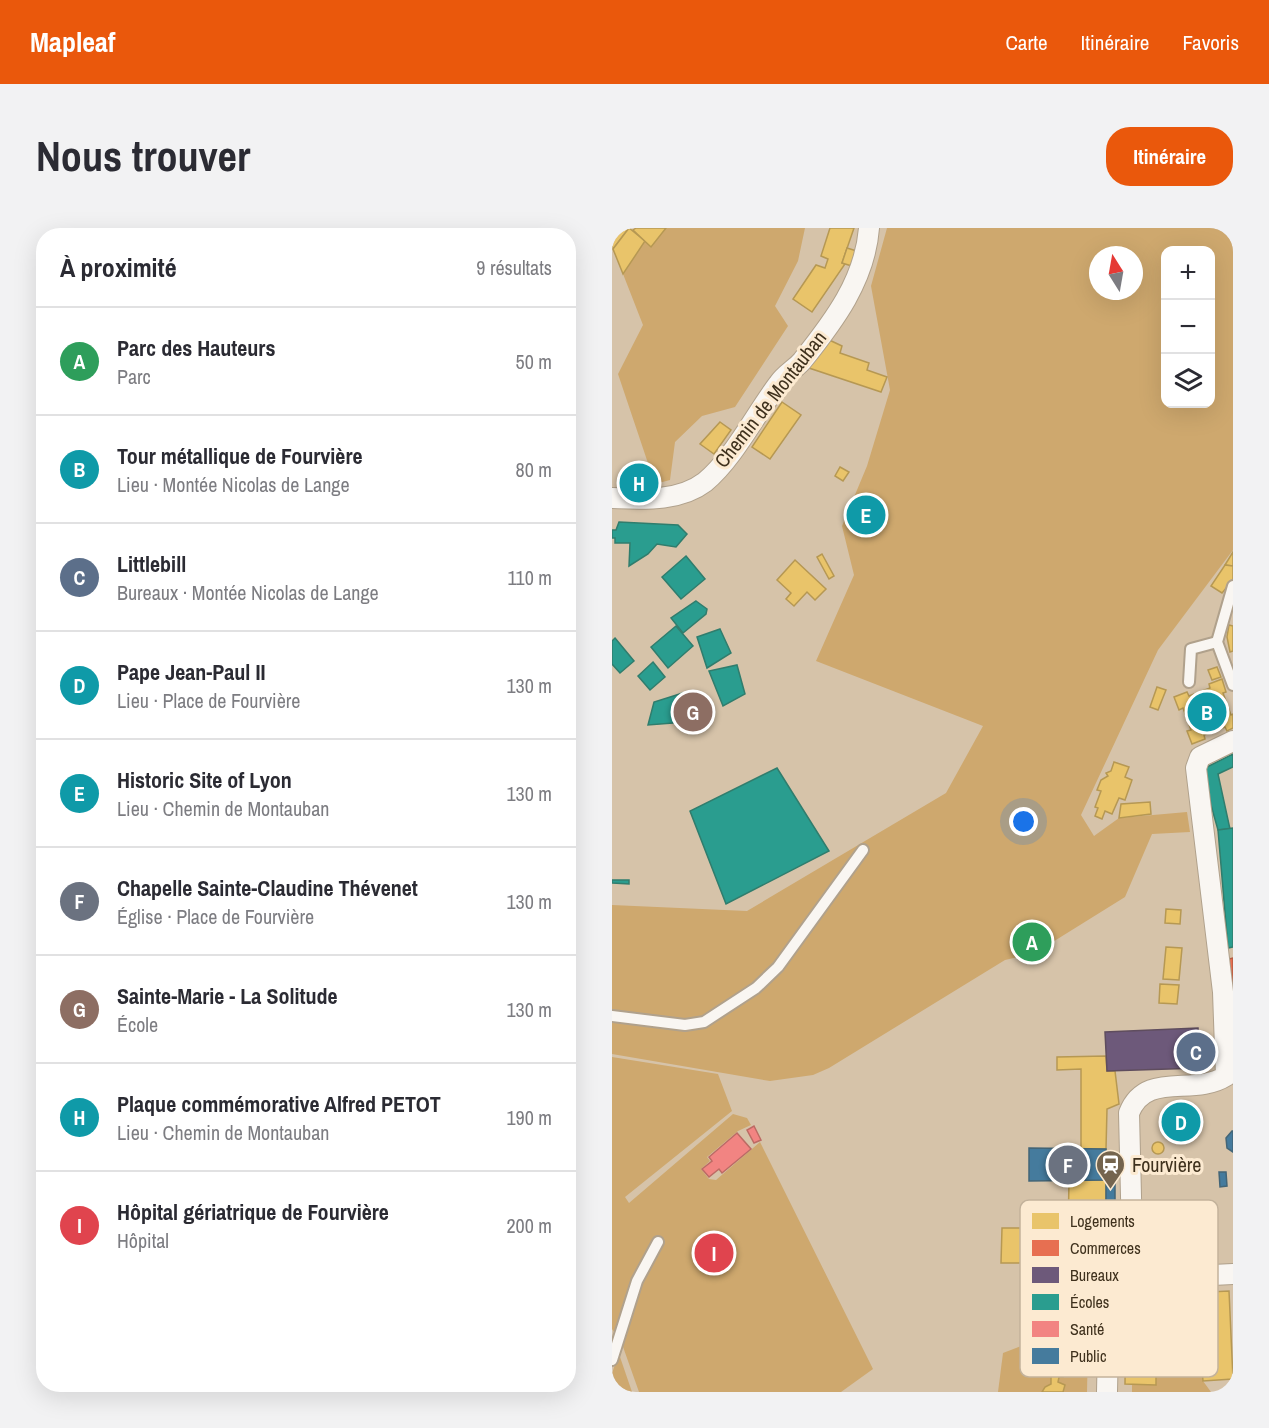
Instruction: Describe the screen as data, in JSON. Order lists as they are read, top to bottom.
{
  "streets": {
    "street": ["Chemin de Montauban"]
  },
  "places": {
    "station": ["Fourvière"]
  },
  "legend": [
    "Logements",
    "Commerces",
    "Bureaux",
    "Écoles",
    "Santé",
    "Public"
  ],
  "north": "top",
  "page": {
    "header": "Mapleaf",
    "nav": ["Carte", "Itinéraire", "Favoris"],
    "buttons": "Itinéraire",
    "title": "Nous trouver",
    "heading": ["À proximité", "9 résultats"],
    "map_buttons": ["+", "−"],
    "list": [
      {
        "mark": "A",
        "name": "Parc des Hauteurs",
        "note": "Parc",
        "value": "50 m"
      },
      {
        "mark": "B",
        "name": "Tour métallique de Fourvière",
        "note": "Lieu · Montée Nicolas de Lange",
        "value": "80 m"
      },
      {
        "mark": "C",
        "name": "Littlebill",
        "note": "Bureaux · Montée Nicolas de Lange",
        "value": "110 m"
      },
      {
        "mark": "D",
        "name": "Pape Jean-Paul II",
        "note": "Lieu · Place de Fourvière",
        "value": "130 m"
      },
      {
        "mark": "E",
        "name": "Historic Site of Lyon",
        "note": "Lieu · Chemin de Montauban",
        "value": "130 m"
      },
      {
        "mark": "F",
        "name": "Chapelle Sainte-Claudine Thévenet",
        "note": "Église · Place de Fourvière",
        "value": "130 m"
      },
      {
        "mark": "G",
        "name": "Sainte-Marie - La Solitude",
        "note": "École",
        "value": "130 m"
      },
      {
        "mark": "H",
        "name": "Plaque commémorative Alfred PETOT",
        "note": "Lieu · Chemin de Montauban",
        "value": "190 m"
      },
      {
        "mark": "I",
        "name": "Hôpital gériatrique de Fourvière",
        "note": "Hôpital",
        "value": "200 m"
      }
    ],
    "pins": [
      "H",
      "E",
      "B",
      "G",
      "A",
      "C",
      "D",
      "F",
      "I"
    ]
  }
}
